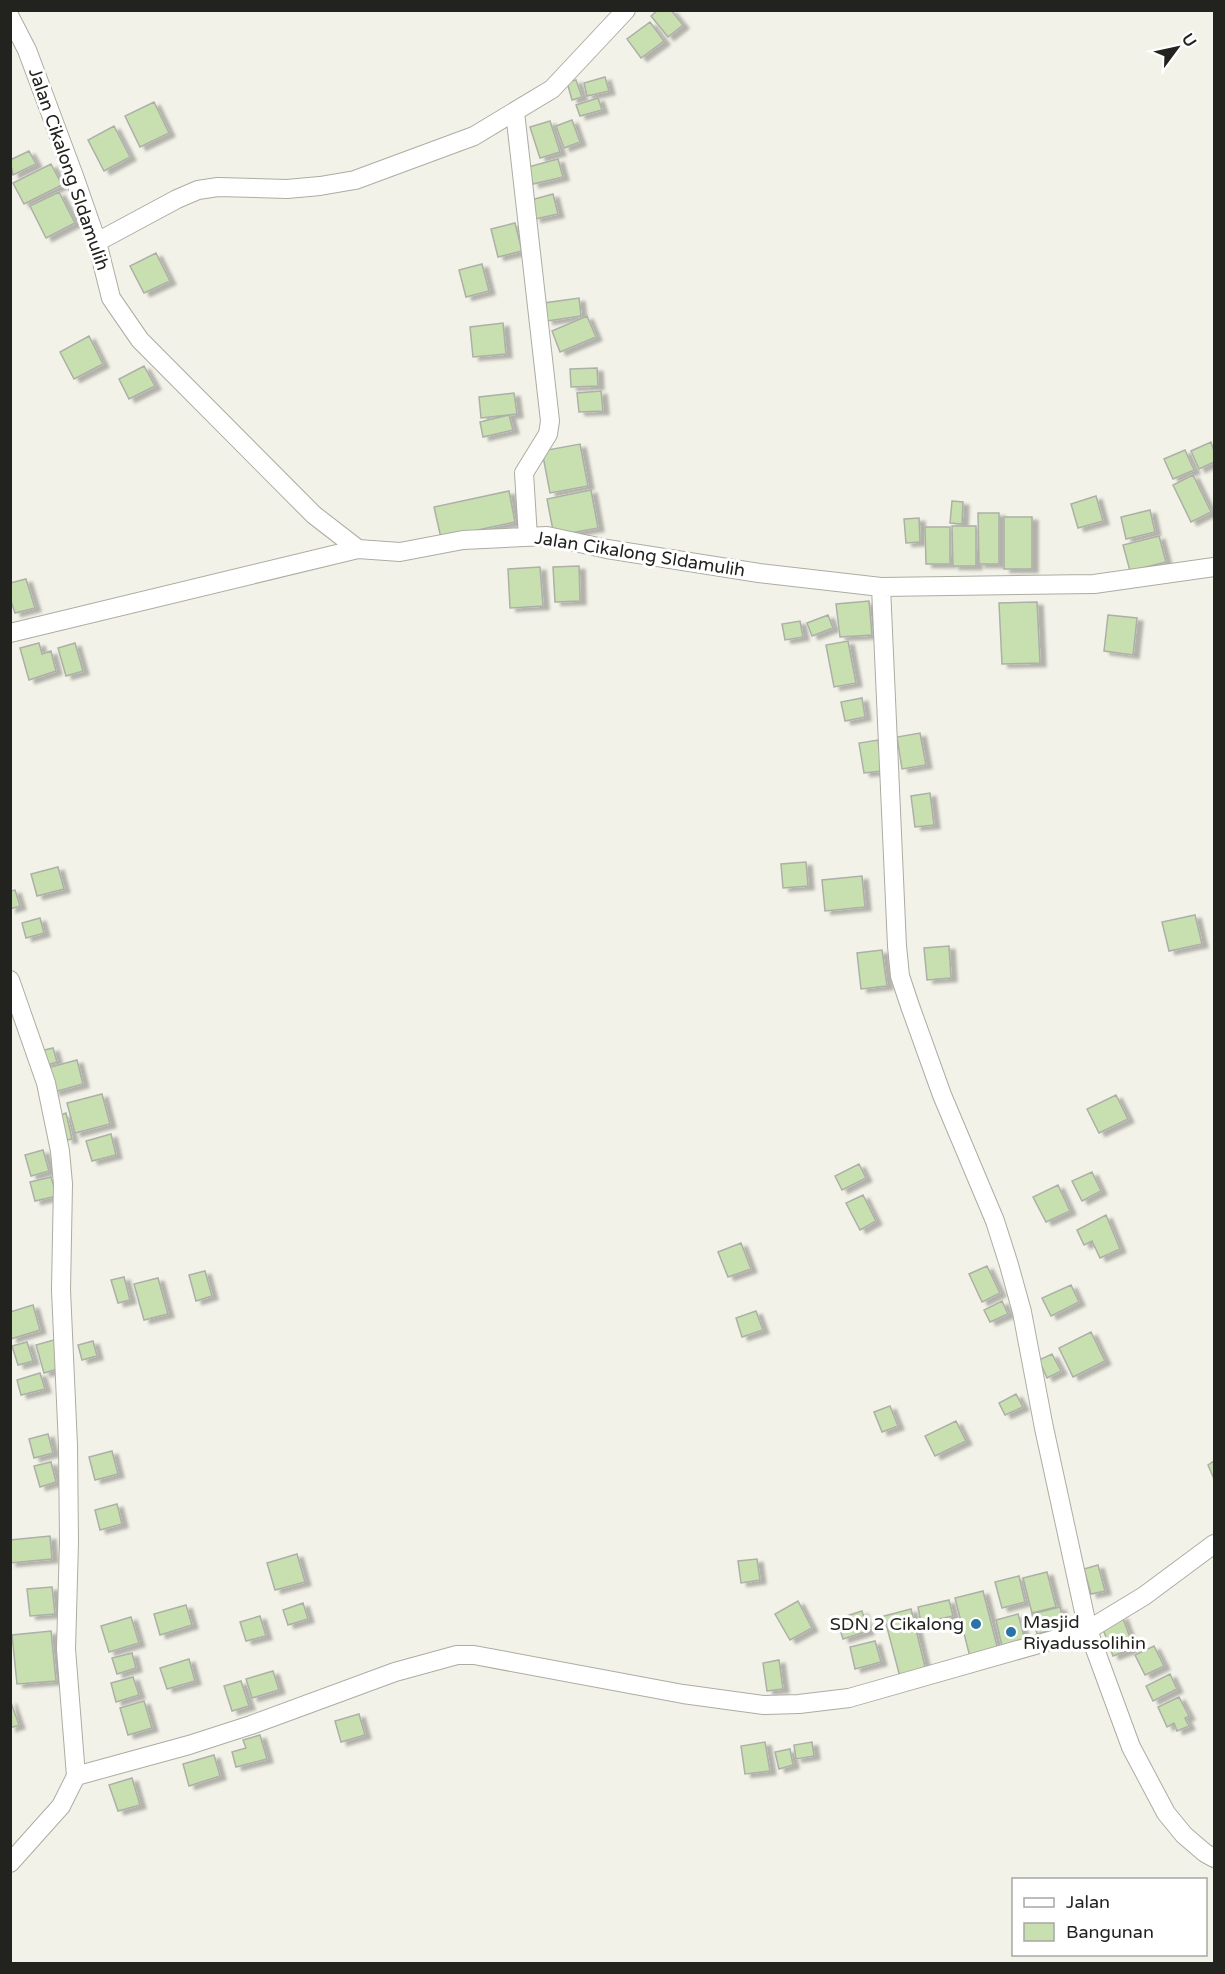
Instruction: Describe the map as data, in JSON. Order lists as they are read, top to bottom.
{
  "streets": {
    "street": ["Jalan Cikalong SIdamulih"]
  },
  "places": ["SDN 2 Cikalong", "Masjid Riyadussolihin"],
  "legend": ["Jalan", "Bangunan"],
  "north": "top right"
}
